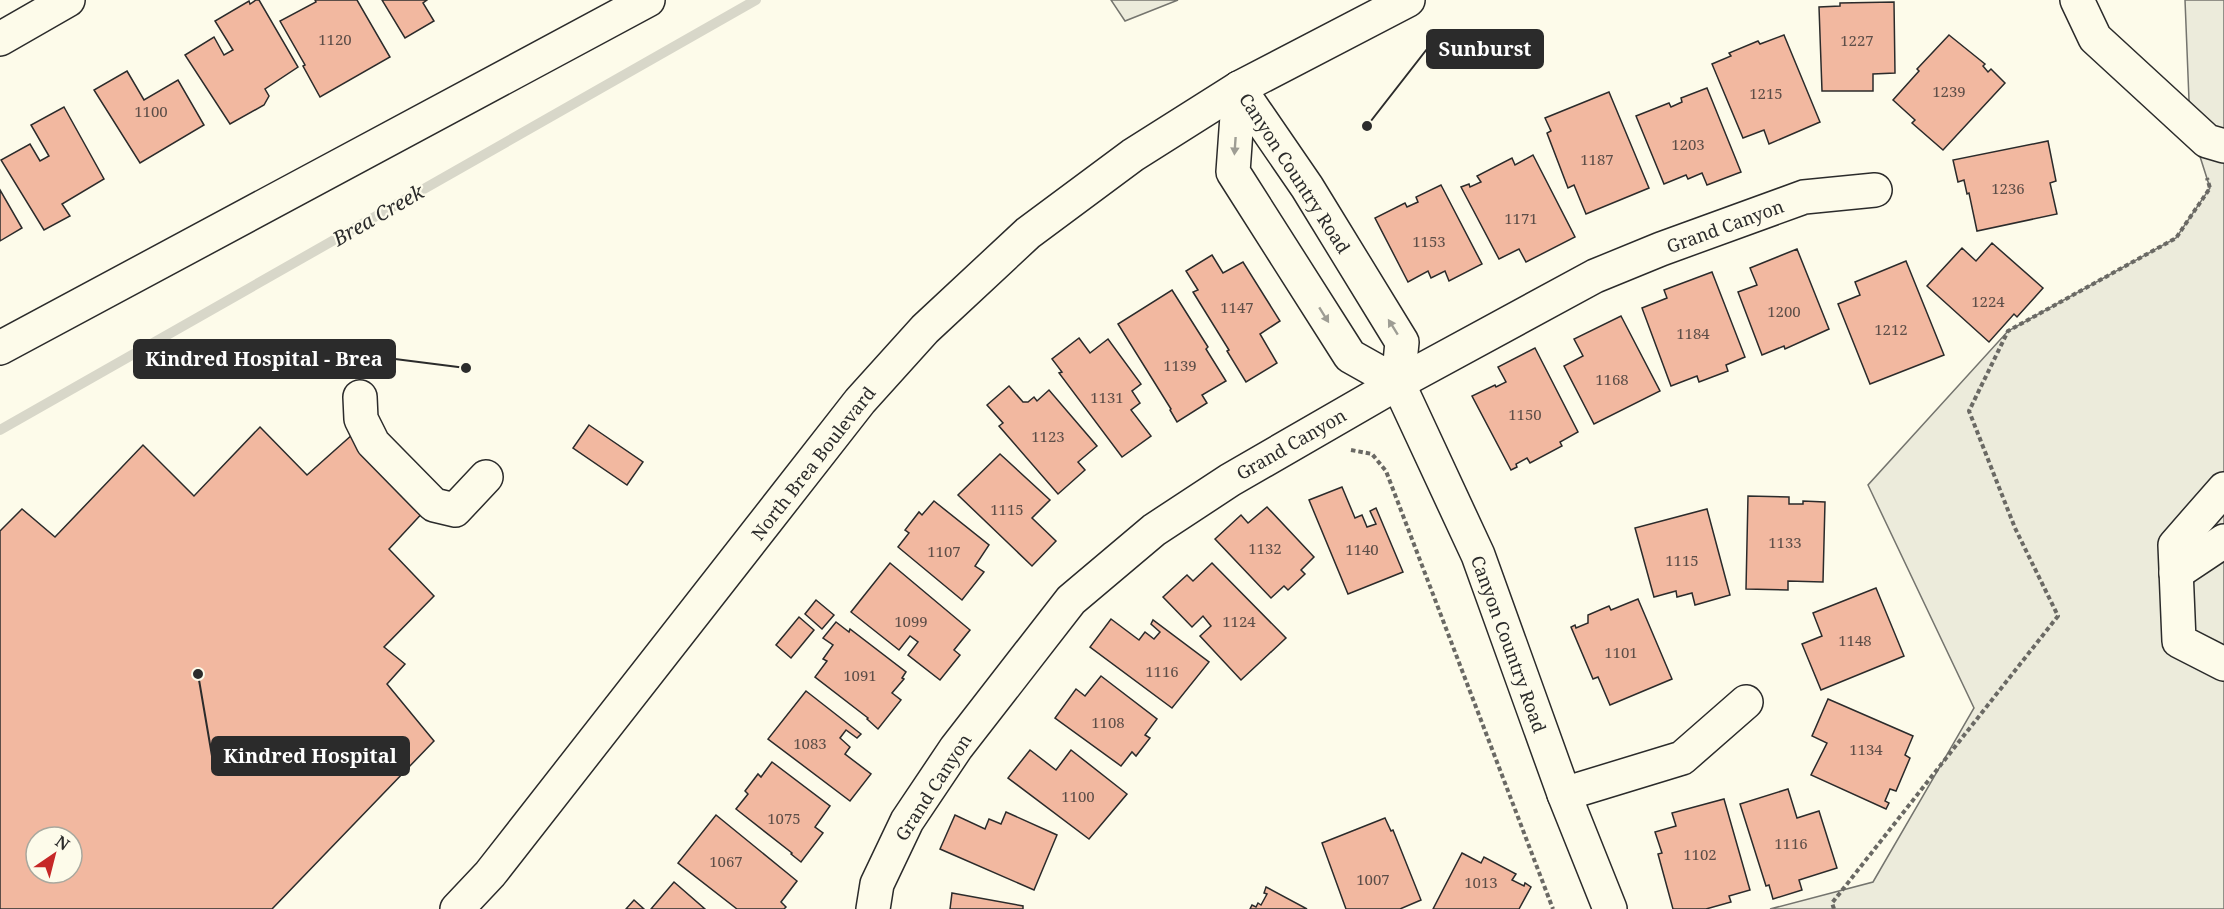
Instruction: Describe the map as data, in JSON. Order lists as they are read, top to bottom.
{
  "streets": {
    "street": ["Canyon Country Road", "Grand Canyon", "North Brea Boulevard"]
  },
  "crossings": [
    ["Canyon Country Road", "Grand Canyon"],
    ["Canyon Country Road", "North Brea Boulevard"]
  ],
  "water": ["Brea Creek"],
  "places": ["Sunburst", "Kindred Hospital - Brea", "Kindred Hospital"],
  "house_numbers": [
    "1120",
    "1227",
    "1239",
    "1215",
    "1100",
    "1203",
    "1187",
    "1236",
    "1171",
    "1153",
    "1224",
    "1147",
    "1200",
    "1212",
    "1184",
    "1139",
    "1168",
    "1131",
    "1150",
    "1123",
    "1115",
    "1133",
    "1132",
    "1140",
    "1107",
    "1115",
    "1099",
    "1124",
    "1148",
    "1101",
    "1116",
    "1091",
    "1108",
    "1083",
    "1134",
    "1100",
    "1075",
    "1116",
    "1102",
    "1067",
    "1007",
    "1013"
  ],
  "north": "top right"
}
